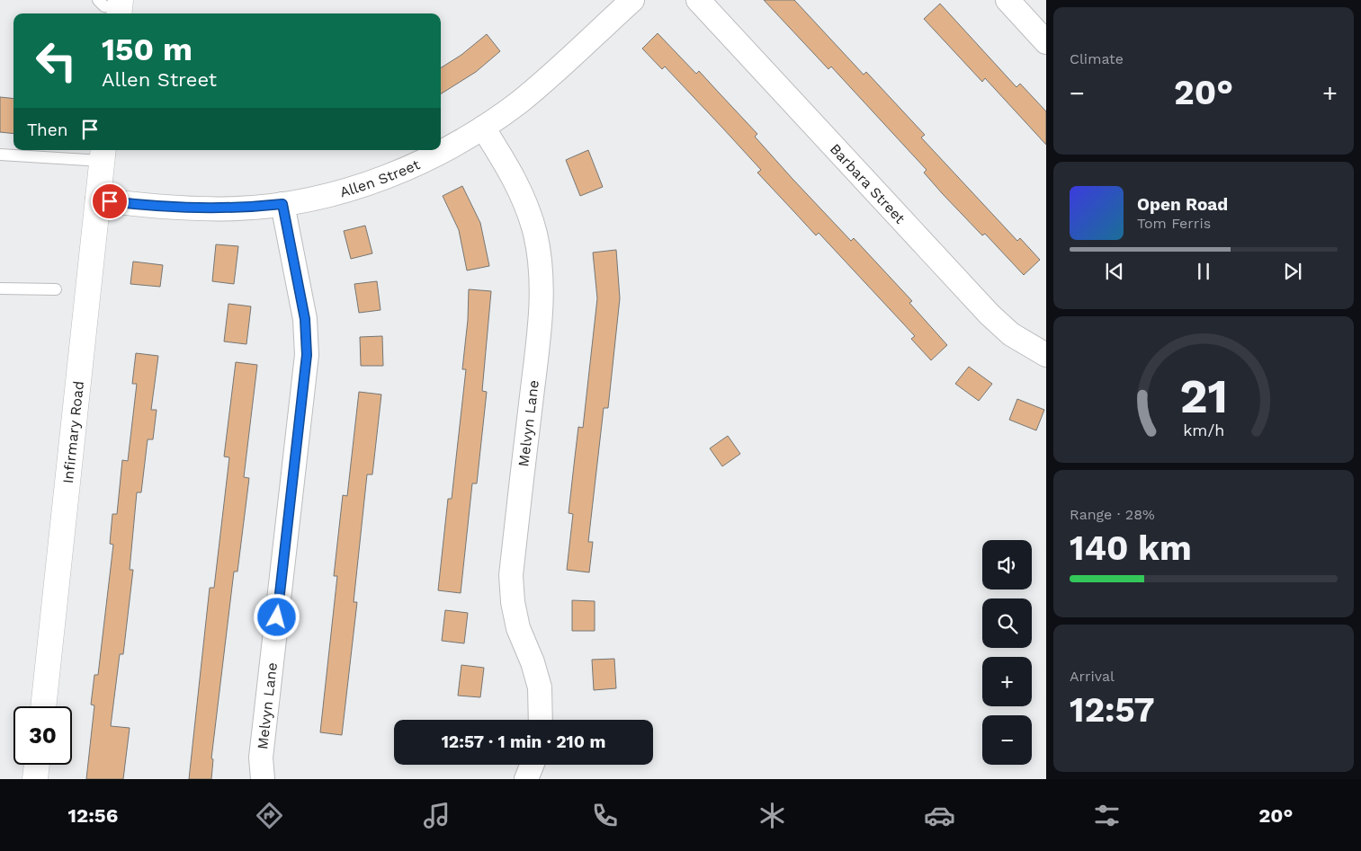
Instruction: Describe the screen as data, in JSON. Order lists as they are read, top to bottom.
{
  "streets": {
    "street": [
      "Allen Street",
      "Barbara Street",
      "Melvyn Lane",
      "Infirmary Road"
    ]
  },
  "crossings": [
    ["Allen Street", "Melvyn Lane"],
    ["Allen Street", "Infirmary Road"]
  ],
  "page": {
    "tile": [
      "Climate",
      ["Range · 28%", "140 km"],
      ["Arrival", "12:57"]
    ],
    "turn": ["150 m", "Allen Street"],
    "heat": ["−", "20°", "+"],
    "then": "Then",
    "song": ["Open Road", "Tom Ferris"],
    "map_buttons": ["+", "−"],
    "limit": "30",
    "trip": "12:57 · 1 min · 210 m",
    "tabs": ["12:56", "20°"],
    "gauge": ["21", "km/h"]
  }
}
